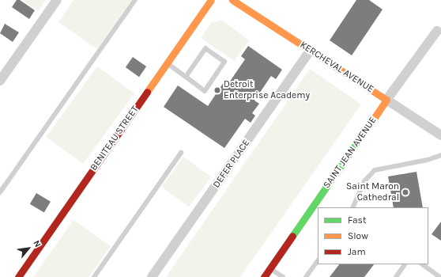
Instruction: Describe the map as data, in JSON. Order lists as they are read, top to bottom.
{
  "streets": {
    "street": [
      "KERCHEVAL AVENUE",
      "BENITEAU STREET",
      "SAINT JEAN AVENUE",
      "DEFER PLACE"
    ]
  },
  "crossings": [
    ["KERCHEVAL AVENUE", "SAINT JEAN AVENUE"],
    ["KERCHEVAL AVENUE", "DEFER PLACE"]
  ],
  "places": ["Detroit Enterprise Academy", "Saint Maron Cathedral"],
  "legend": ["Fast", "Slow", "Jam"],
  "north": "top right"
}
